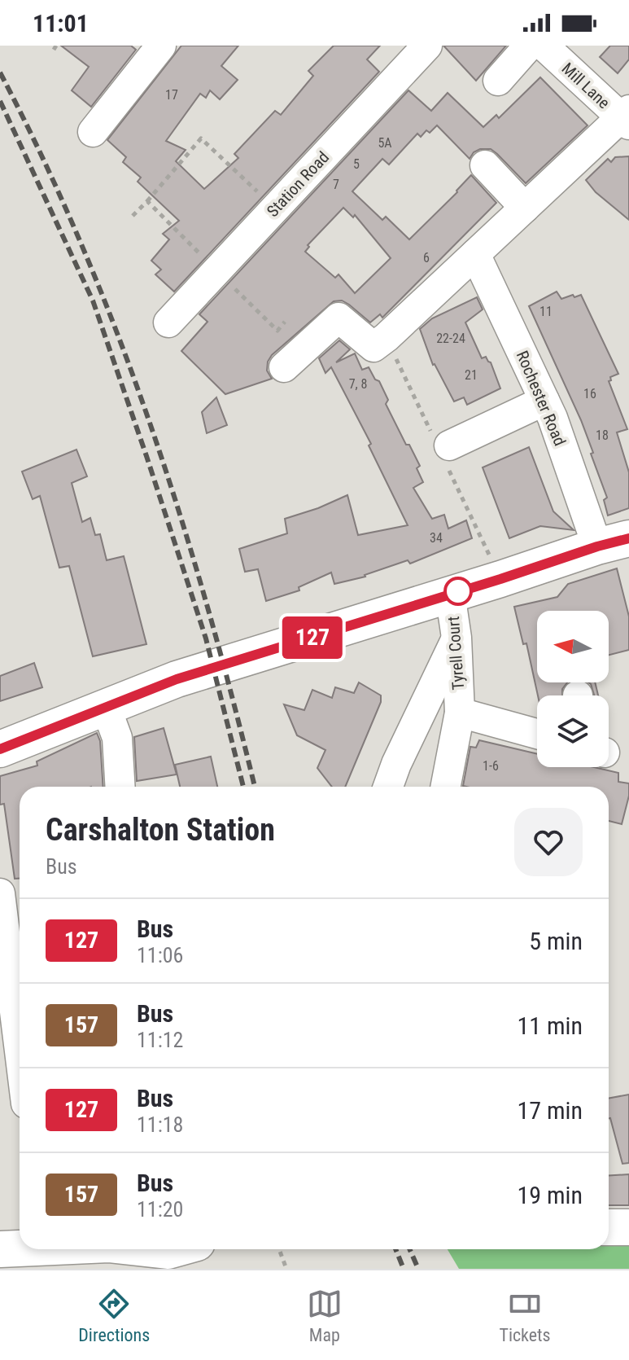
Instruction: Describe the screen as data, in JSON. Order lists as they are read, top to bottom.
{
  "streets": {
    "street": [
      "Mill Lane",
      "Station Road",
      "Rochester Road",
      "Tyrell Court"
    ]
  },
  "lines": ["bus line 127"],
  "house_numbers": [
    "17",
    "5A",
    "5",
    "7",
    "6",
    "11",
    "22-24",
    "21",
    "7, 8",
    "16",
    "18",
    "34",
    "1-6"
  ],
  "north": "left",
  "page": {
    "status": "11:01",
    "on_map": "127",
    "heading": ["Carshalton Station", "Bus"],
    "list": [
      {
        "mark": "127",
        "name": "Bus",
        "note": "11:06",
        "value": "5 min"
      },
      {
        "mark": "157",
        "name": "Bus",
        "note": "11:12",
        "value": "11 min"
      },
      {
        "mark": "127",
        "name": "Bus",
        "note": "11:18",
        "value": "17 min"
      },
      {
        "mark": "157",
        "name": "Bus",
        "note": "11:20",
        "value": "19 min"
      }
    ],
    "tabs": ["Directions", "Map", "Tickets"]
  }
}
